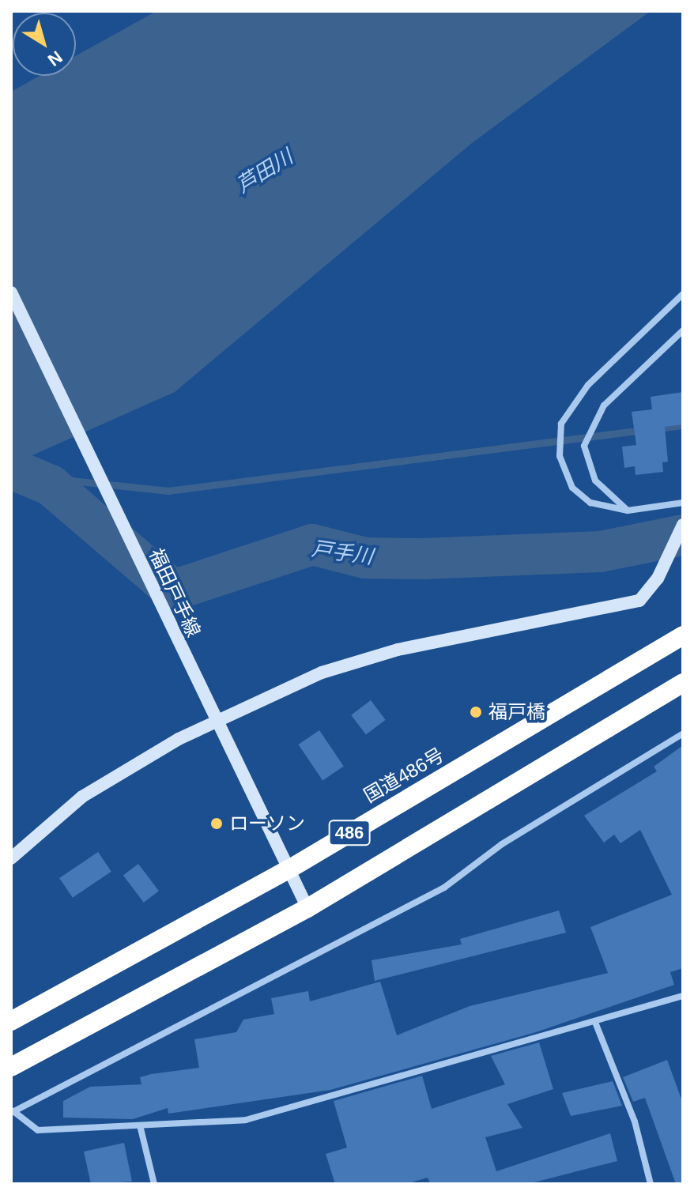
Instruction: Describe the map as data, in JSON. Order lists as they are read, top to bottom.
{
  "streets": {
    "highway": ["国道486号", "486"],
    "street": ["福田戸手線"]
  },
  "crossings": [
    ["福田戸手線", "国道486号"],
    ["福田戸手線", "486"]
  ],
  "water": ["芦田川", "戸手川"],
  "places": ["福戸橋", "ローソン"],
  "north": "bottom right"
}
